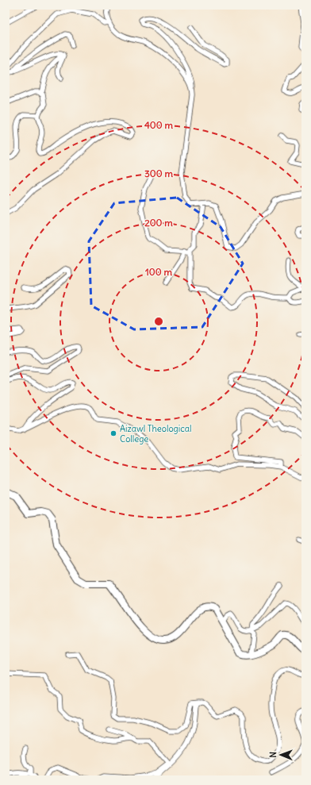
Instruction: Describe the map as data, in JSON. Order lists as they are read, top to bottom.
{
  "places": ["Aizawl Theological College"],
  "north": "left",
  "rings": [
    "400 m",
    "300 m",
    "200 m",
    "100 m"
  ]
}
